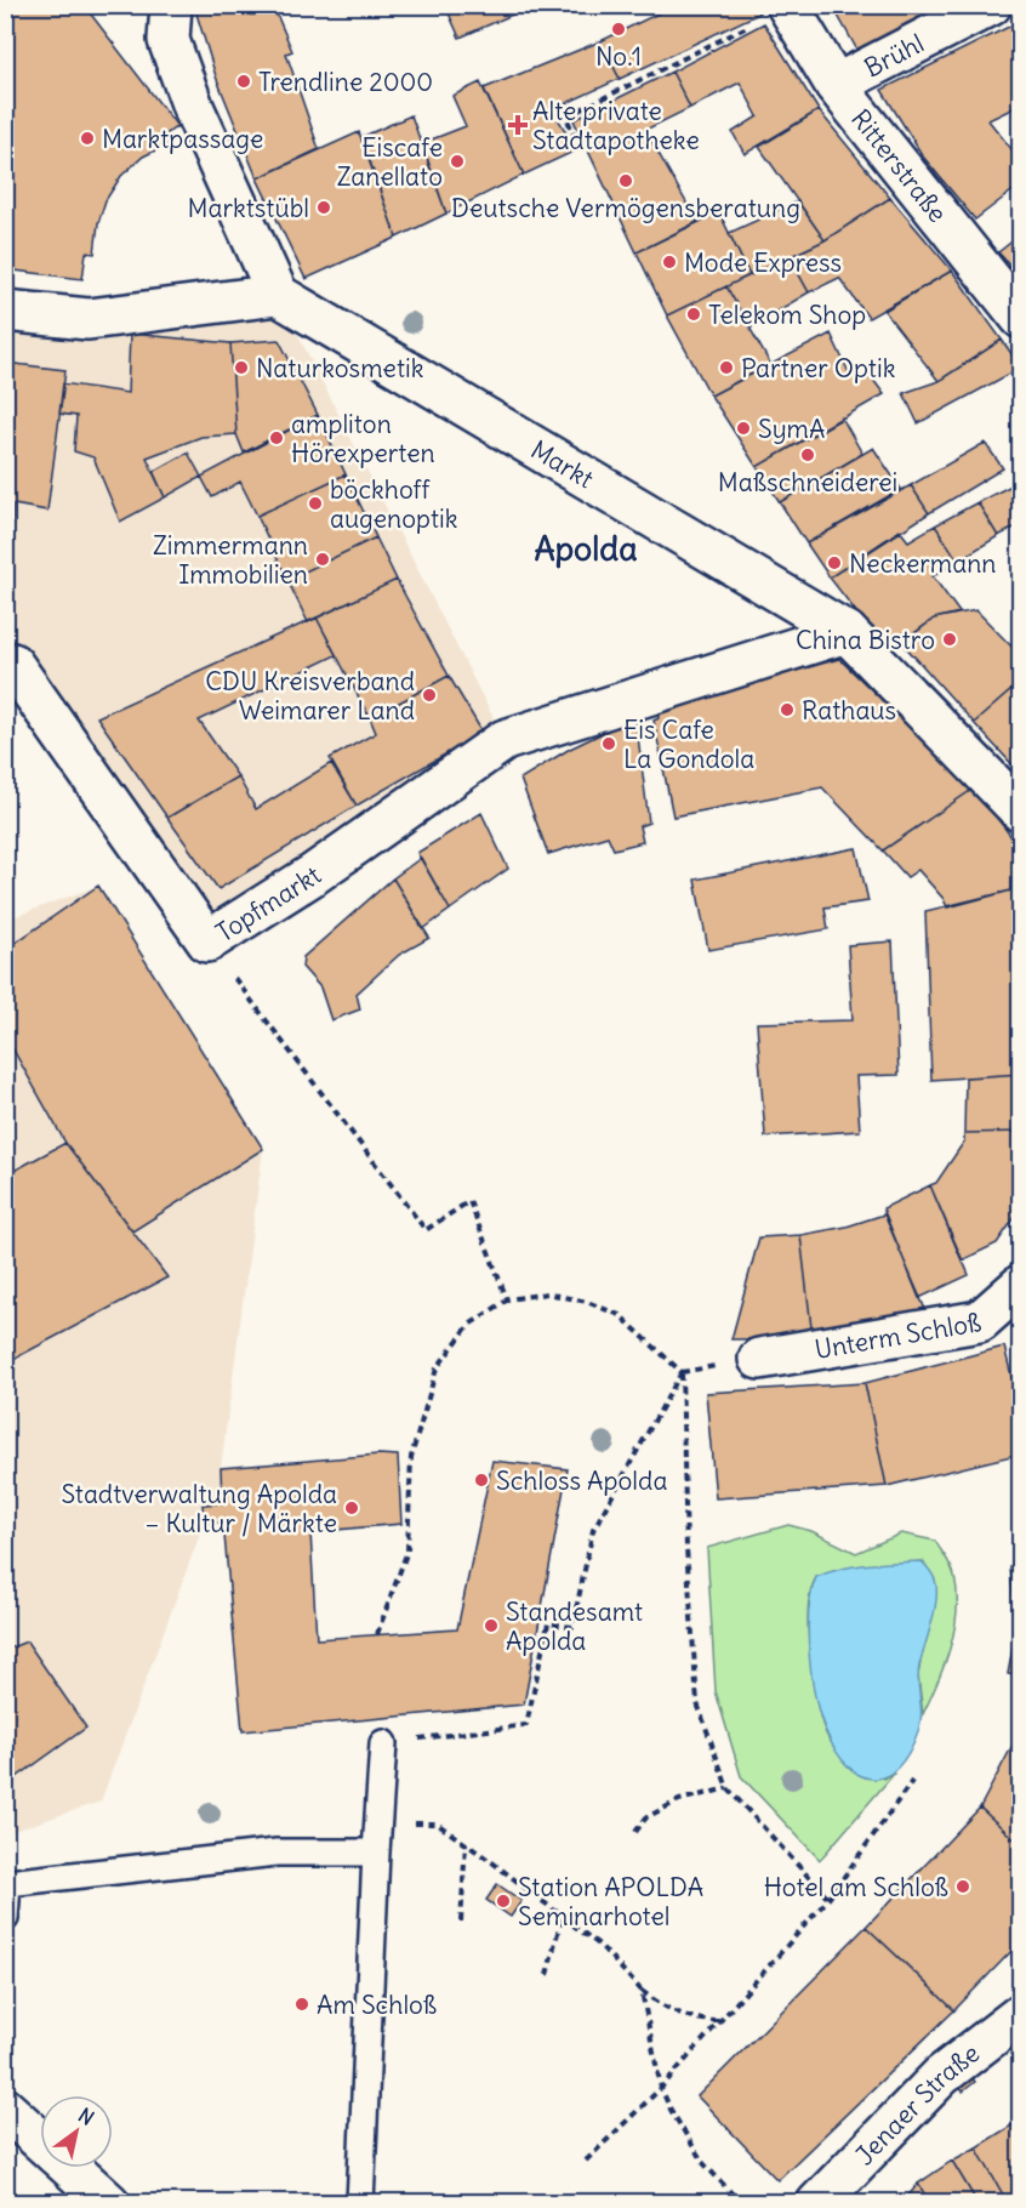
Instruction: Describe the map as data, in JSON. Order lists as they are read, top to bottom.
{
  "streets": {
    "street": [
      "Brühl",
      "Ritterstraße",
      "Markt",
      "Topfmarkt",
      "Unterm Schloß",
      "Jenaer Straße"
    ]
  },
  "crossings": [
    ["Brühl", "Ritterstraße"],
    ["Markt", "Topfmarkt"]
  ],
  "districts": ["Apolda"],
  "places": {
    "other": [
      "No.1",
      "Trendline 2000",
      "Marktpassage",
      "Eiscafe Zanellato",
      "Deutsche Vermögensberatung",
      "Marktstübl",
      "Mode Express",
      "Telekom Shop",
      "Naturkosmetik",
      "Partner Optik",
      "SymA",
      "ampliton Hörexperten",
      "Maßschneiderei",
      "böckhoff augenoptik",
      "Zimmermann Immobilien",
      "Neckermann",
      "China Bistro",
      "CDU Kreisverband Weimarer Land",
      "Rathaus",
      "Eis Cafe La Gondola",
      "Schloss Apolda",
      "Stadtverwaltung Apolda – Kultur / Märkte",
      "Standesamt Apolda",
      "Hotel am Schloß",
      "Station APOLDA Seminarhotel",
      "Am Schloß"
    ],
    "health": ["Alte private Stadtapotheke"]
  },
  "north": "top right"
}
